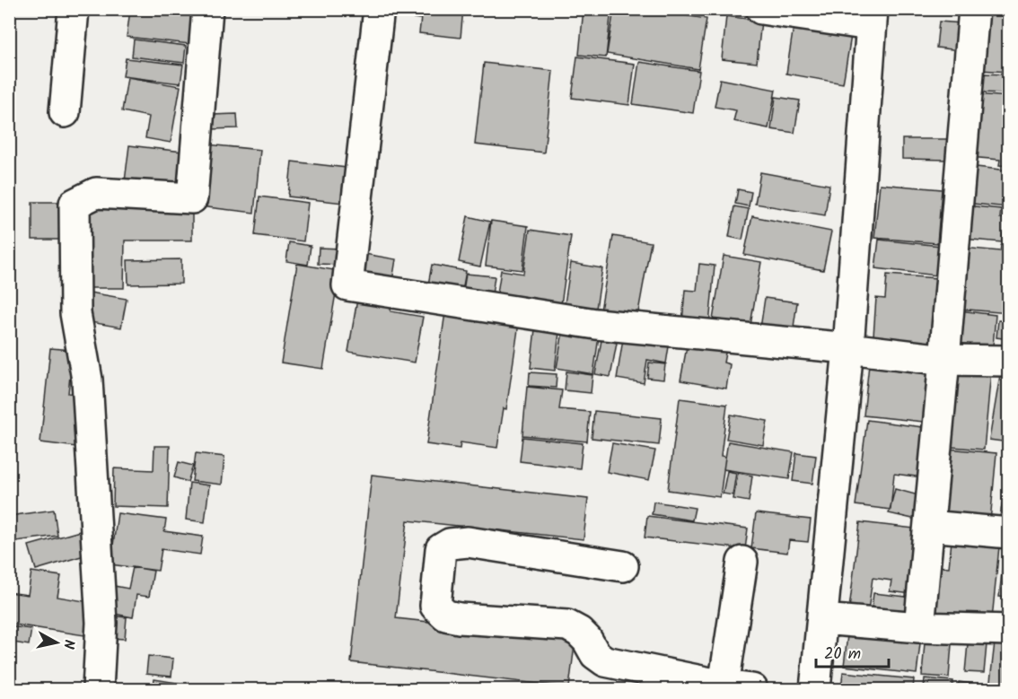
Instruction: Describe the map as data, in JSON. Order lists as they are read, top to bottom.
{
  "scale_bar": "20 m",
  "north": "right"
}
